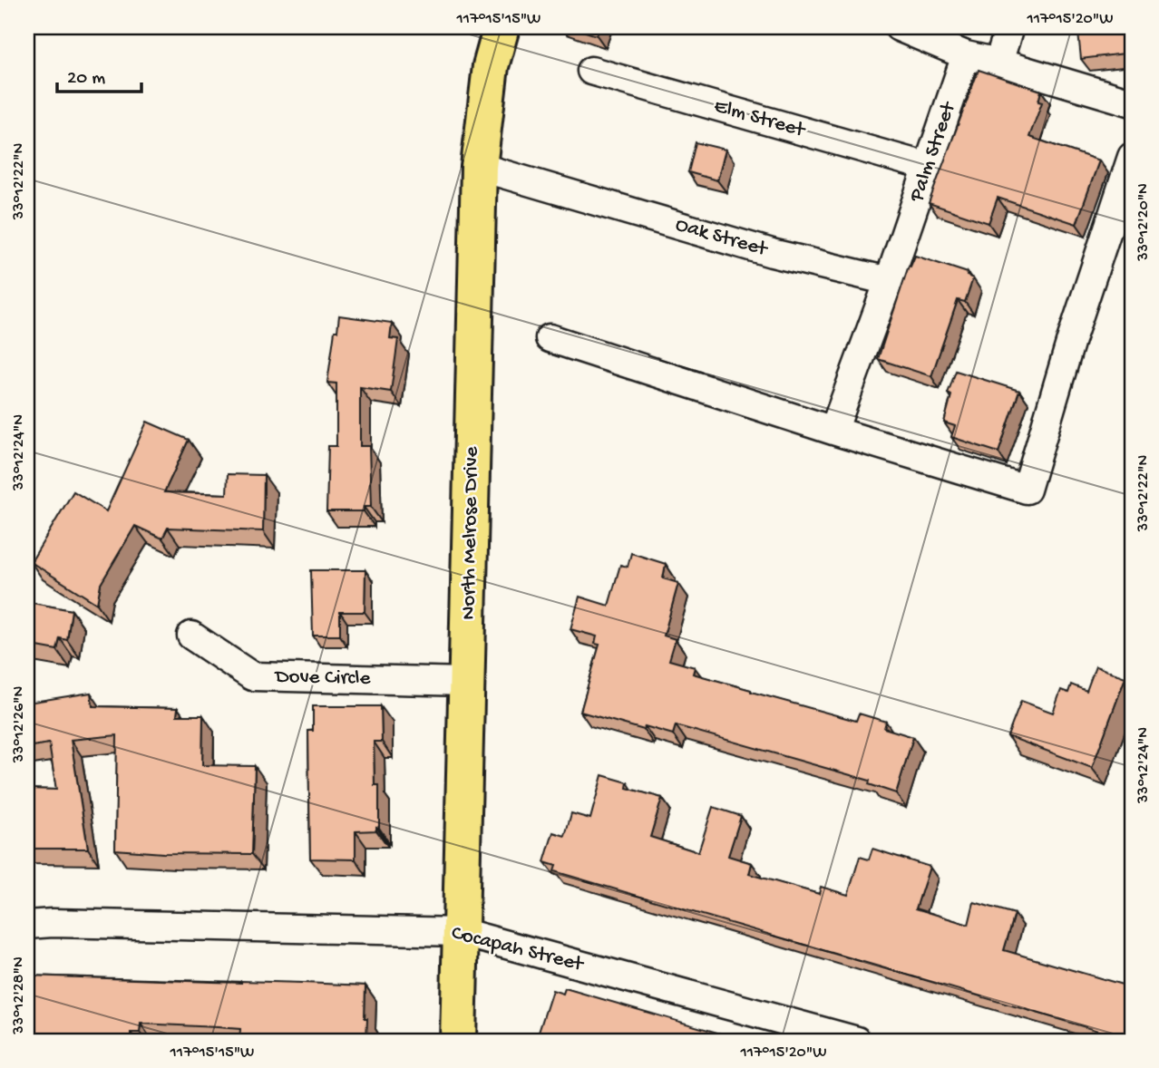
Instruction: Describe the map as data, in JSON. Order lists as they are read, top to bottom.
{
  "streets": {
    "main road": ["North Melrose Drive"],
    "street": [
      "Elm Street",
      "Palm Street",
      "Oak Street",
      "Dove Circle",
      "Cocapah Street"
    ]
  },
  "crossings": [
    ["Elm Street", "Palm Street"],
    ["Palm Street", "Oak Street"],
    ["Oak Street", "North Melrose Drive"],
    ["North Melrose Drive", "Dove Circle"],
    ["North Melrose Drive", "Cocapah Street"]
  ],
  "scale_bar": "20 m",
  "coordinates": [
    "117°15'15\"W",
    "117°15'20\"W",
    "33°12'22\"N",
    "33°12'20\"N",
    "33°12'24\"N",
    "33°12'26\"N",
    "33°12'28\"N"
  ]
}
